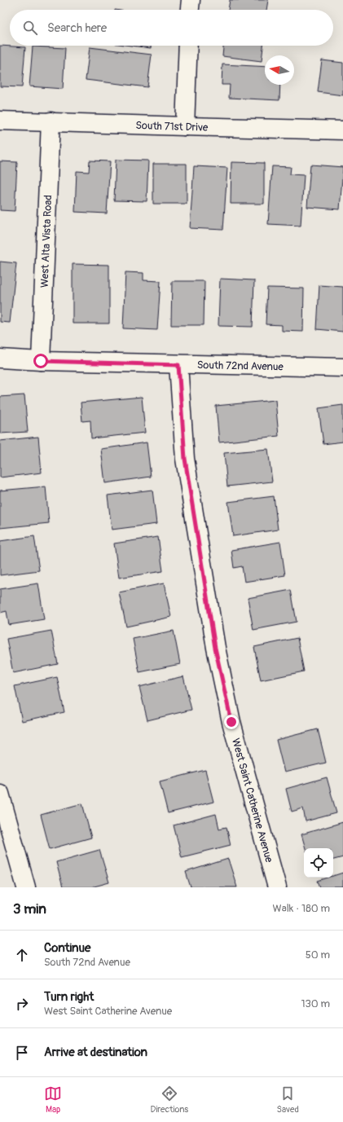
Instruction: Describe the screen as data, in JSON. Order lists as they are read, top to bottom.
{
  "streets": {
    "street": [
      "South 71st Drive",
      "West Alta Vista Road",
      "South 72nd Avenue",
      "West Saint Catherine Avenue"
    ]
  },
  "crossings": [
    ["South 71st Drive", "West Alta Vista Road"],
    ["West Alta Vista Road", "South 72nd Avenue"],
    ["South 72nd Avenue", "West Saint Catherine Avenue"]
  ],
  "north": "left",
  "page": {
    "search": "Search here",
    "heading": ["3 min", "Walk · 180 m"],
    "list": [
      ["Continue", "South 72nd Avenue", "50 m"],
      ["Turn right", "West Saint Catherine Avenue", "130 m"],
      "Arrive at destination"
    ],
    "nav": ["Map", "Directions", "Saved"]
  }
}
